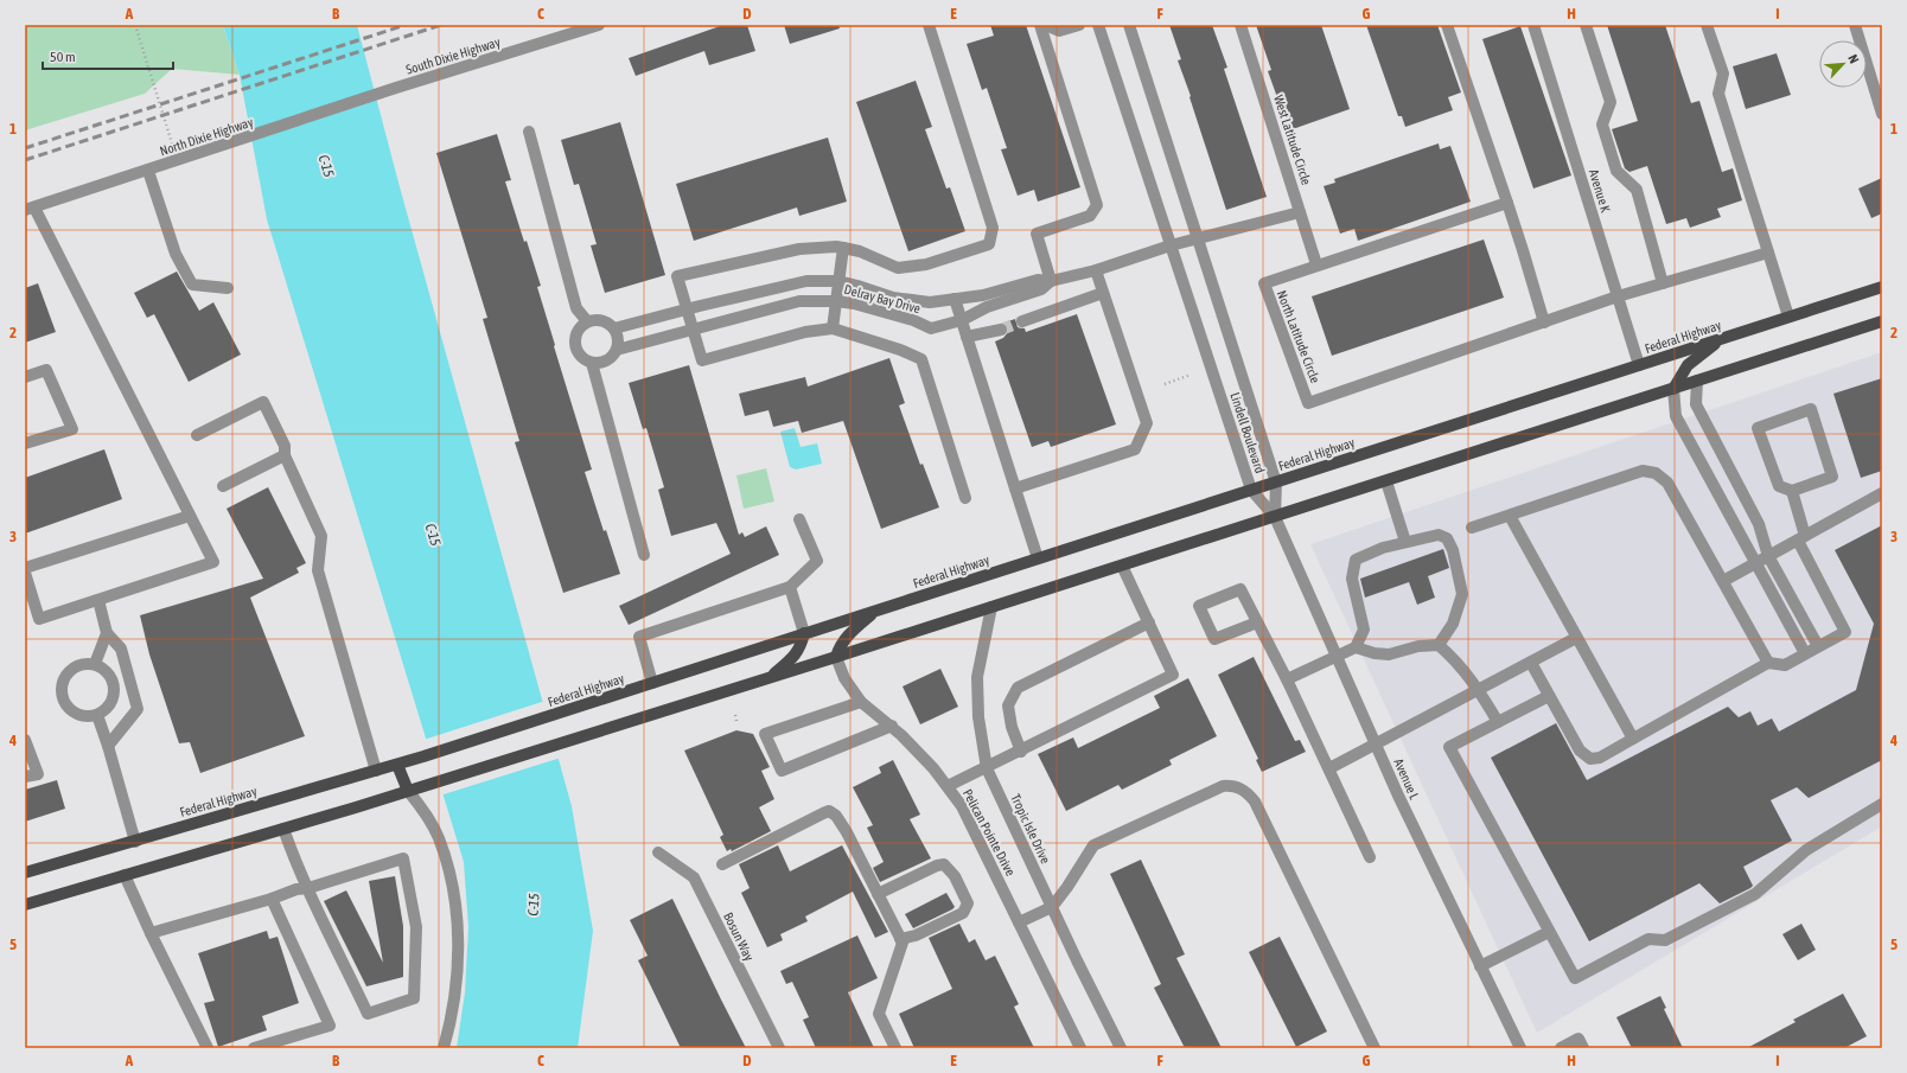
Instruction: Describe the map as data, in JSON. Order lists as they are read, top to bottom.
{
  "streets": {
    "main road": ["Federal Highway"],
    "street": [
      "South Dixie Highway",
      "North Dixie Highway",
      "West Latitude Circle",
      "Avenue K",
      "Delray Bay Drive",
      "North Latitude Circle",
      "Lindell Boulevard",
      "Avenue L",
      "Tropic Isle Drive",
      "Pelican Pointe Drive",
      "Bosun Way"
    ]
  },
  "crossings": [
    ["South Dixie Highway", "North Dixie Highway"],
    ["West Latitude Circle", "Delray Bay Drive"],
    ["West Latitude Circle", "North Latitude Circle"],
    ["Avenue K", "North Latitude Circle"],
    ["Avenue K", "Federal Highway"],
    ["Delray Bay Drive", "Lindell Boulevard"],
    ["Federal Highway", "Lindell Boulevard"],
    ["Lindell Boulevard", "Avenue L"]
  ],
  "water": ["C-15"],
  "scale_bar": "50 m",
  "north": "top right",
  "grid": {
    "columns": [
      "A",
      "B",
      "C",
      "D",
      "E",
      "F",
      "G",
      "H",
      "I"
    ],
    "rows": [
      "1",
      "2",
      "3",
      "4",
      "5"
    ]
  }
}
